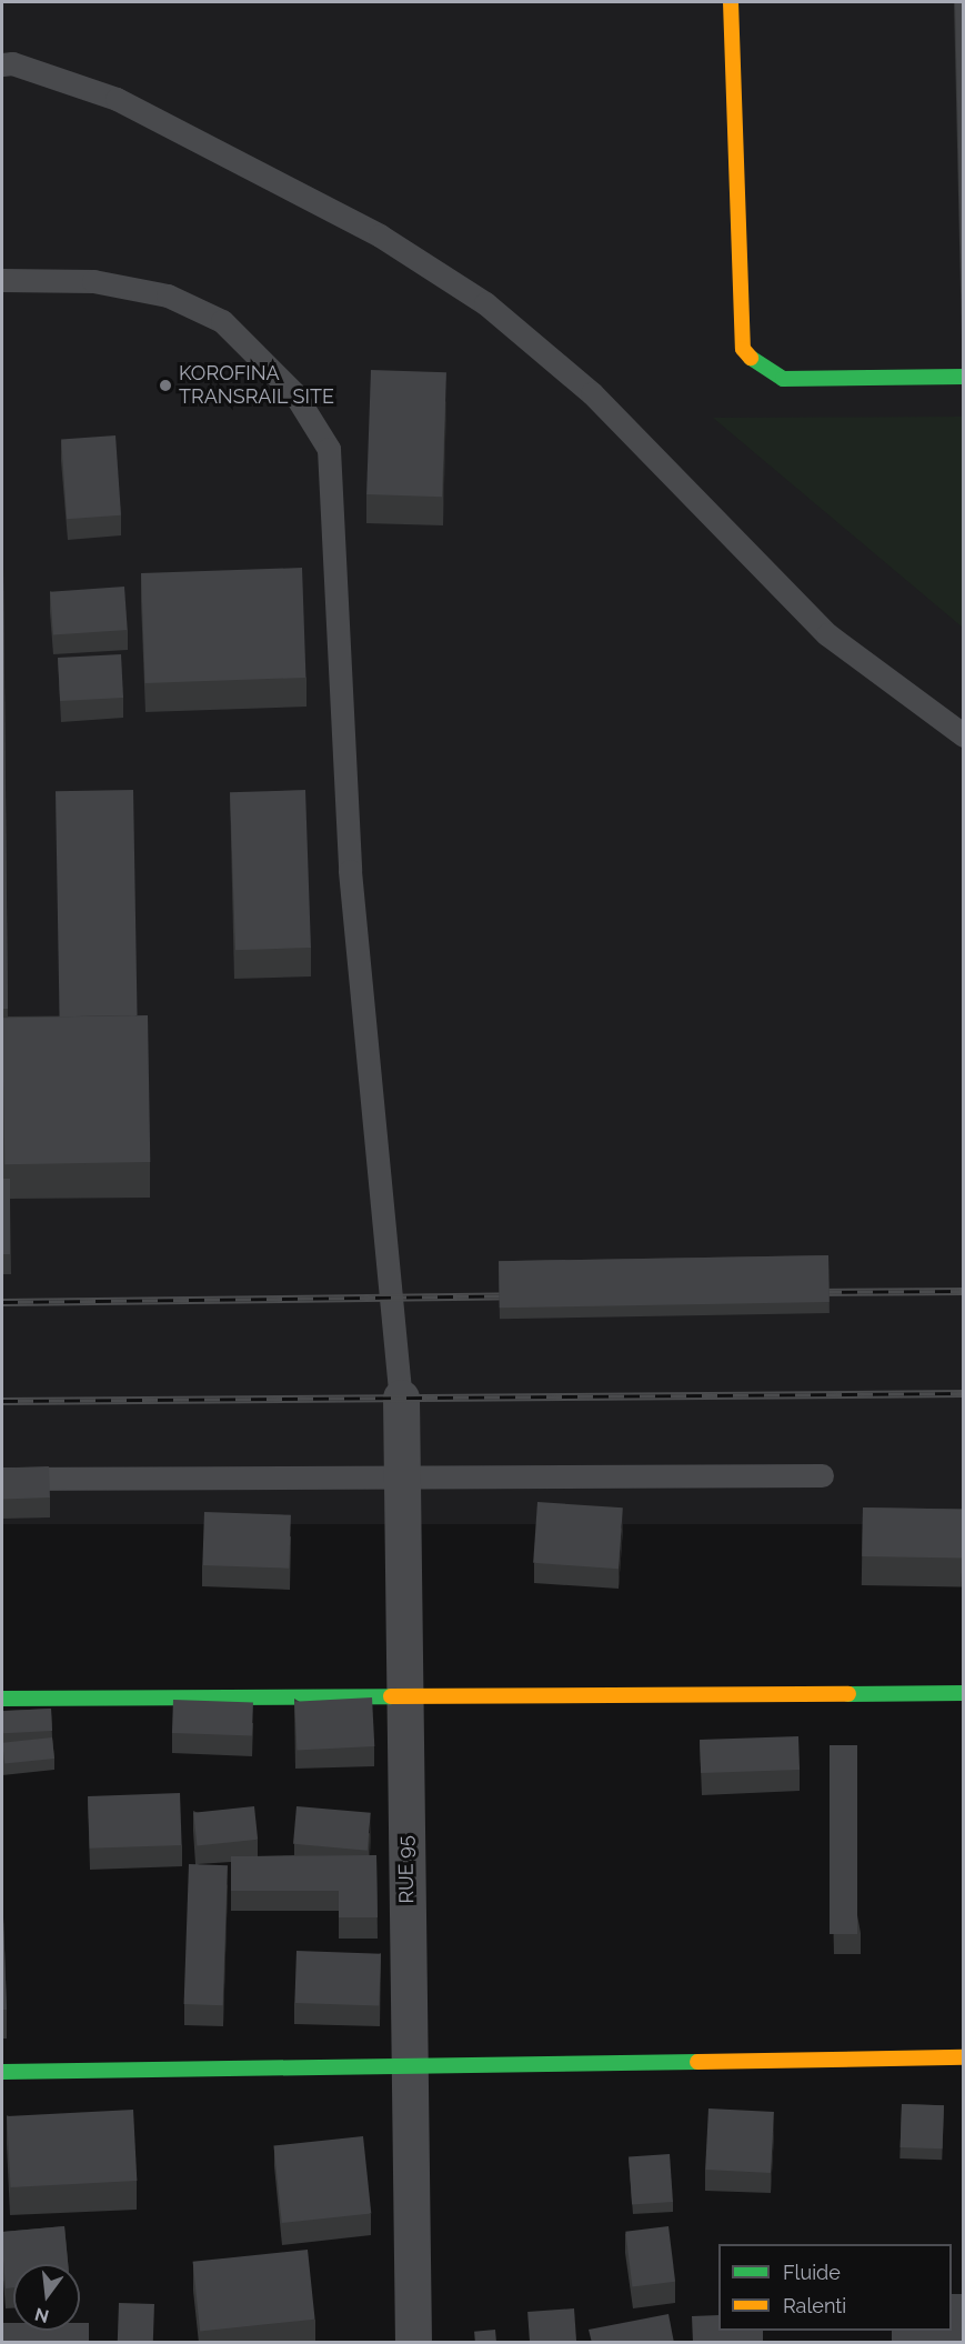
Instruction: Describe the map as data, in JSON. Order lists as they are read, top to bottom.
{
  "streets": {
    "street": ["RUE 95"]
  },
  "places": ["KOROFINA TRANSRAIL SITE"],
  "legend": ["Fluide", "Ralenti"],
  "north": "bottom"
}
